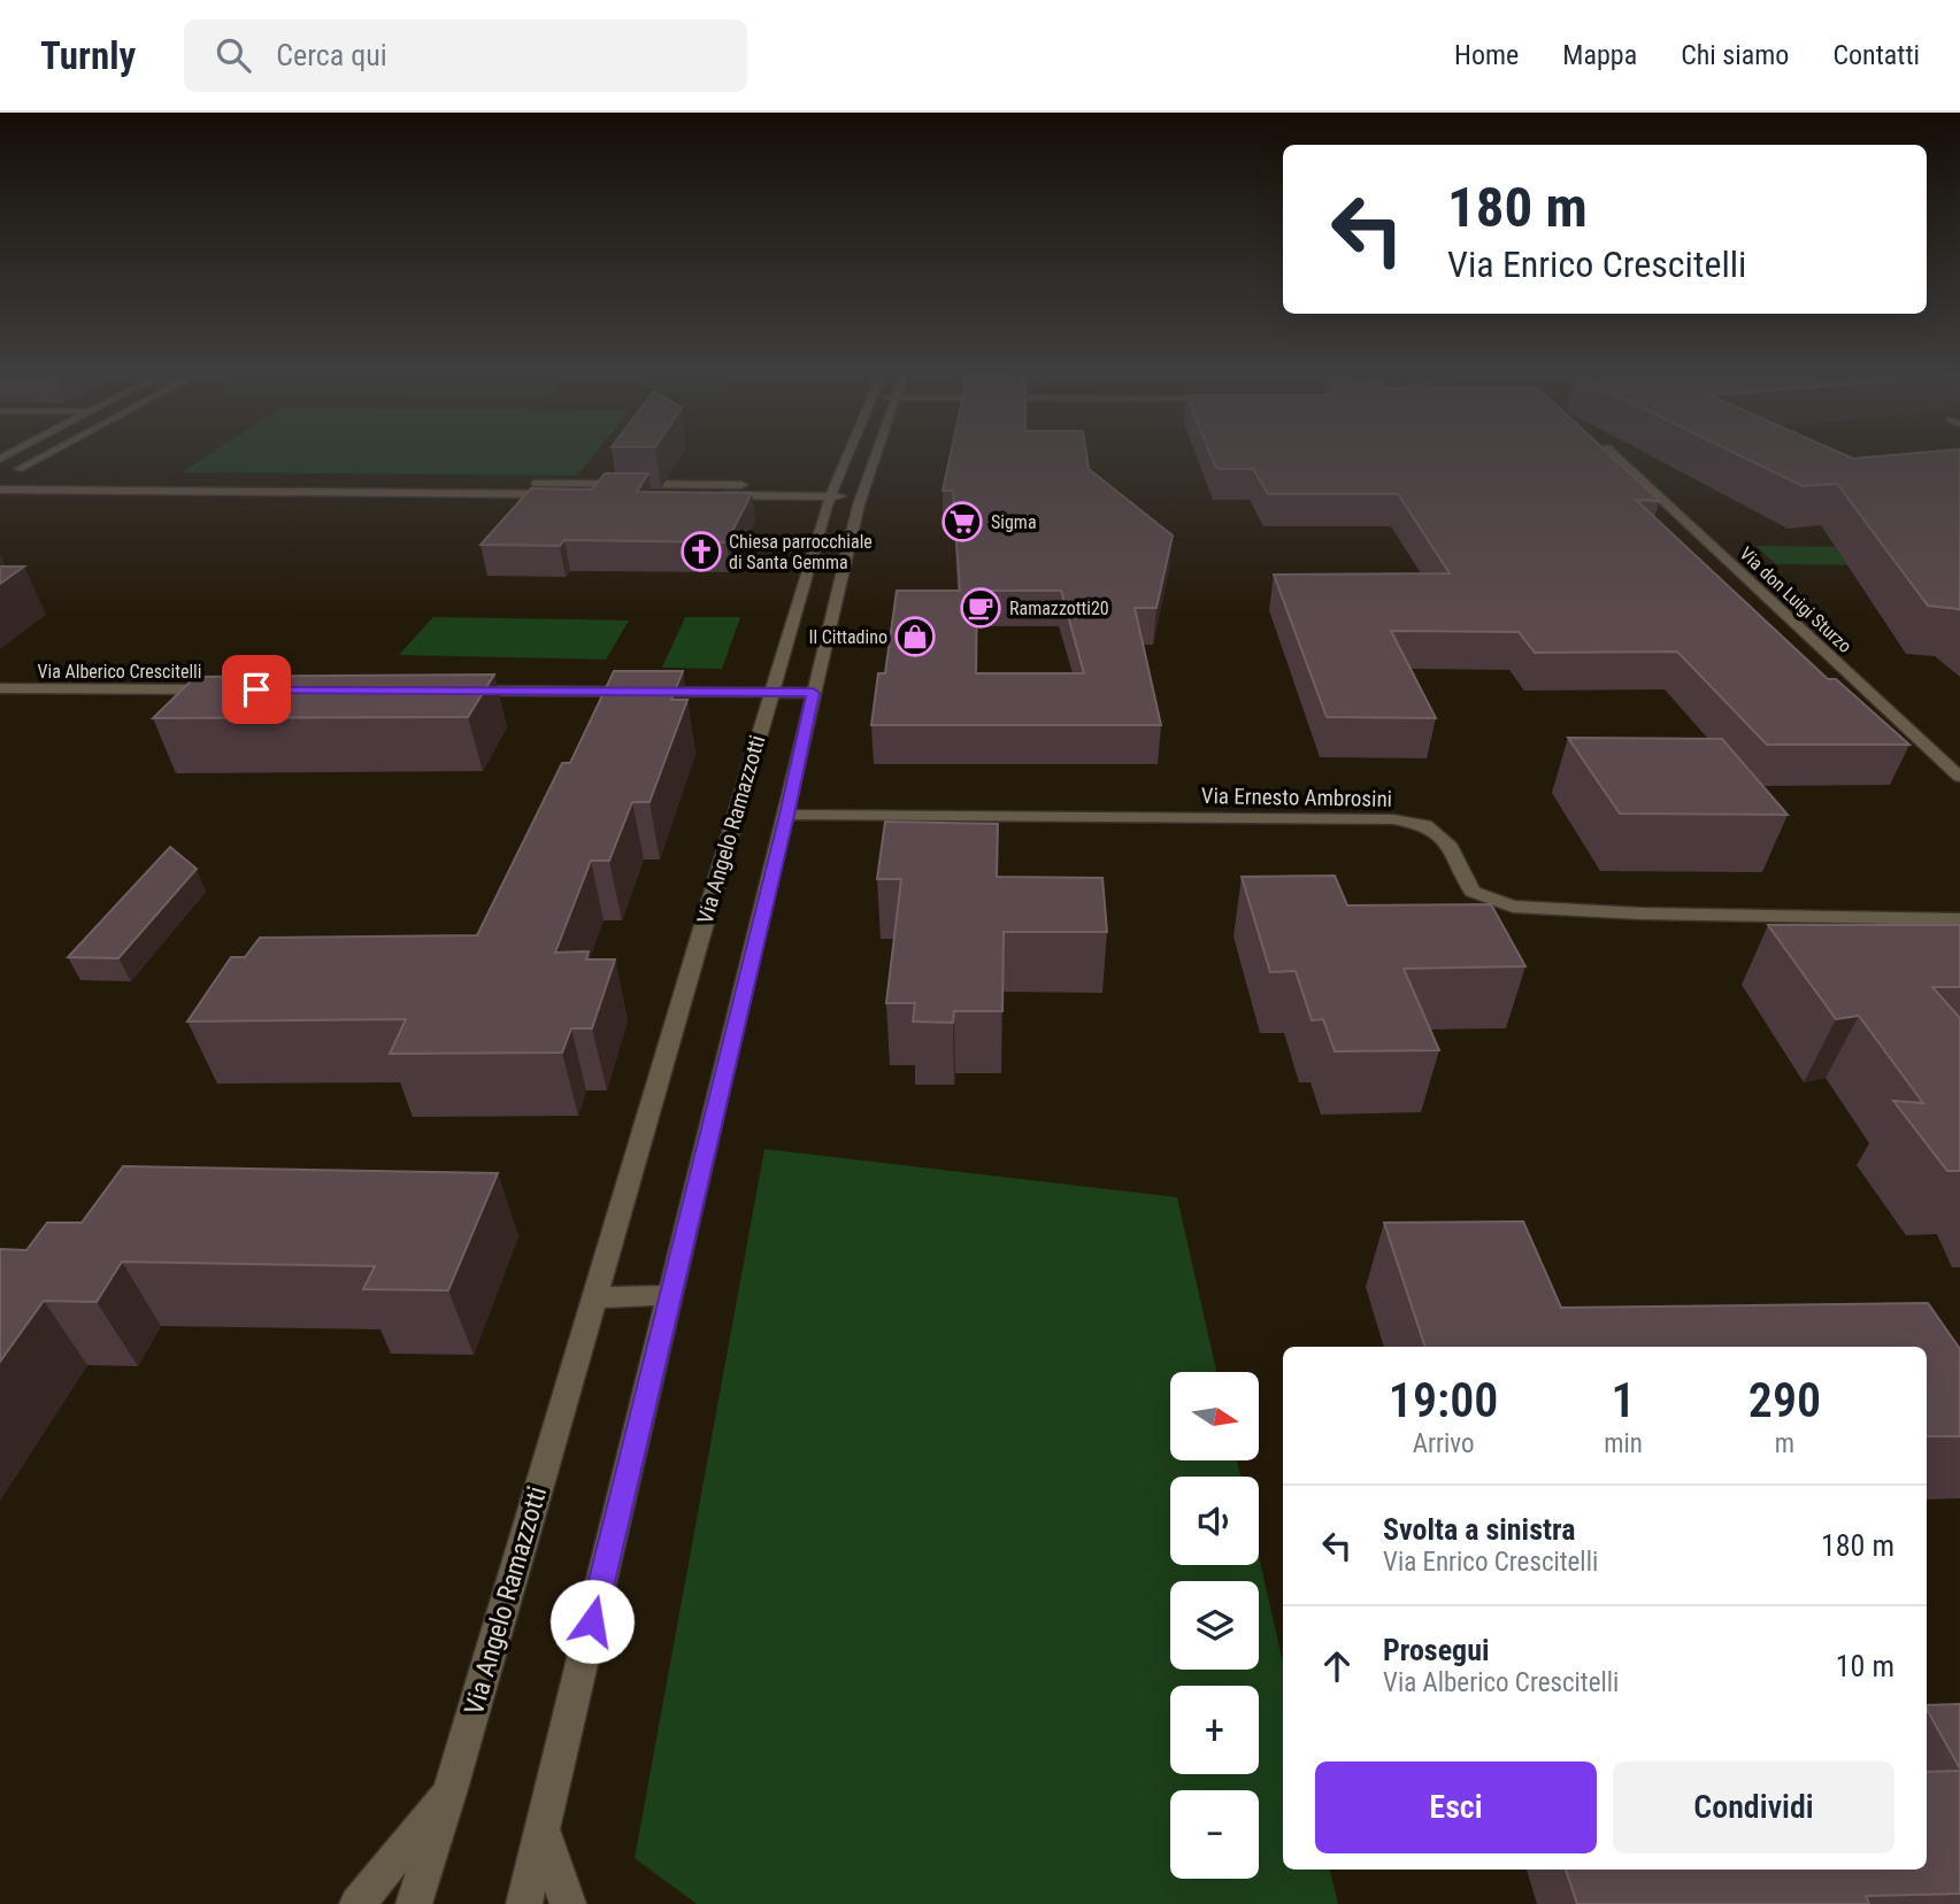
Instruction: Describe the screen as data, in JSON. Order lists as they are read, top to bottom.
{
  "streets": {
    "street": [
      "Via don Luigi Sturzo",
      "Via Alberico Crescitelli",
      "Via Ernesto Ambrosini",
      "Via Angelo Ramazzotti"
    ]
  },
  "crossings": [
    ["Via Ernesto Ambrosini", "Via Angelo Ramazzotti"]
  ],
  "places": {
    "supermarket": ["Sigma"],
    "church": ["Chiesa parrocchiale di Santa Gemma"],
    "cafe": ["Ramazzotti20"],
    "shop": ["Il Cittadino"]
  },
  "north": "right",
  "page": {
    "header": "Turnly",
    "search": "Cerca qui",
    "nav": [
      "Home",
      "Mappa",
      "Chi siamo",
      "Contatti"
    ],
    "turn": ["180 m", "Via Enrico Crescitelli"],
    "eta": [
      "19:00",
      "Arrivo",
      "1",
      "min",
      "290",
      "m"
    ],
    "map_buttons": ["+", "−"],
    "list": [
      {
        "name": "Svolta a sinistra",
        "note": "Via Enrico Crescitelli",
        "value": "180 m"
      },
      {
        "name": "Prosegui",
        "note": "Via Alberico Crescitelli",
        "value": "10 m"
      }
    ],
    "buttons": ["Esci", "Condividi"]
  }
}
